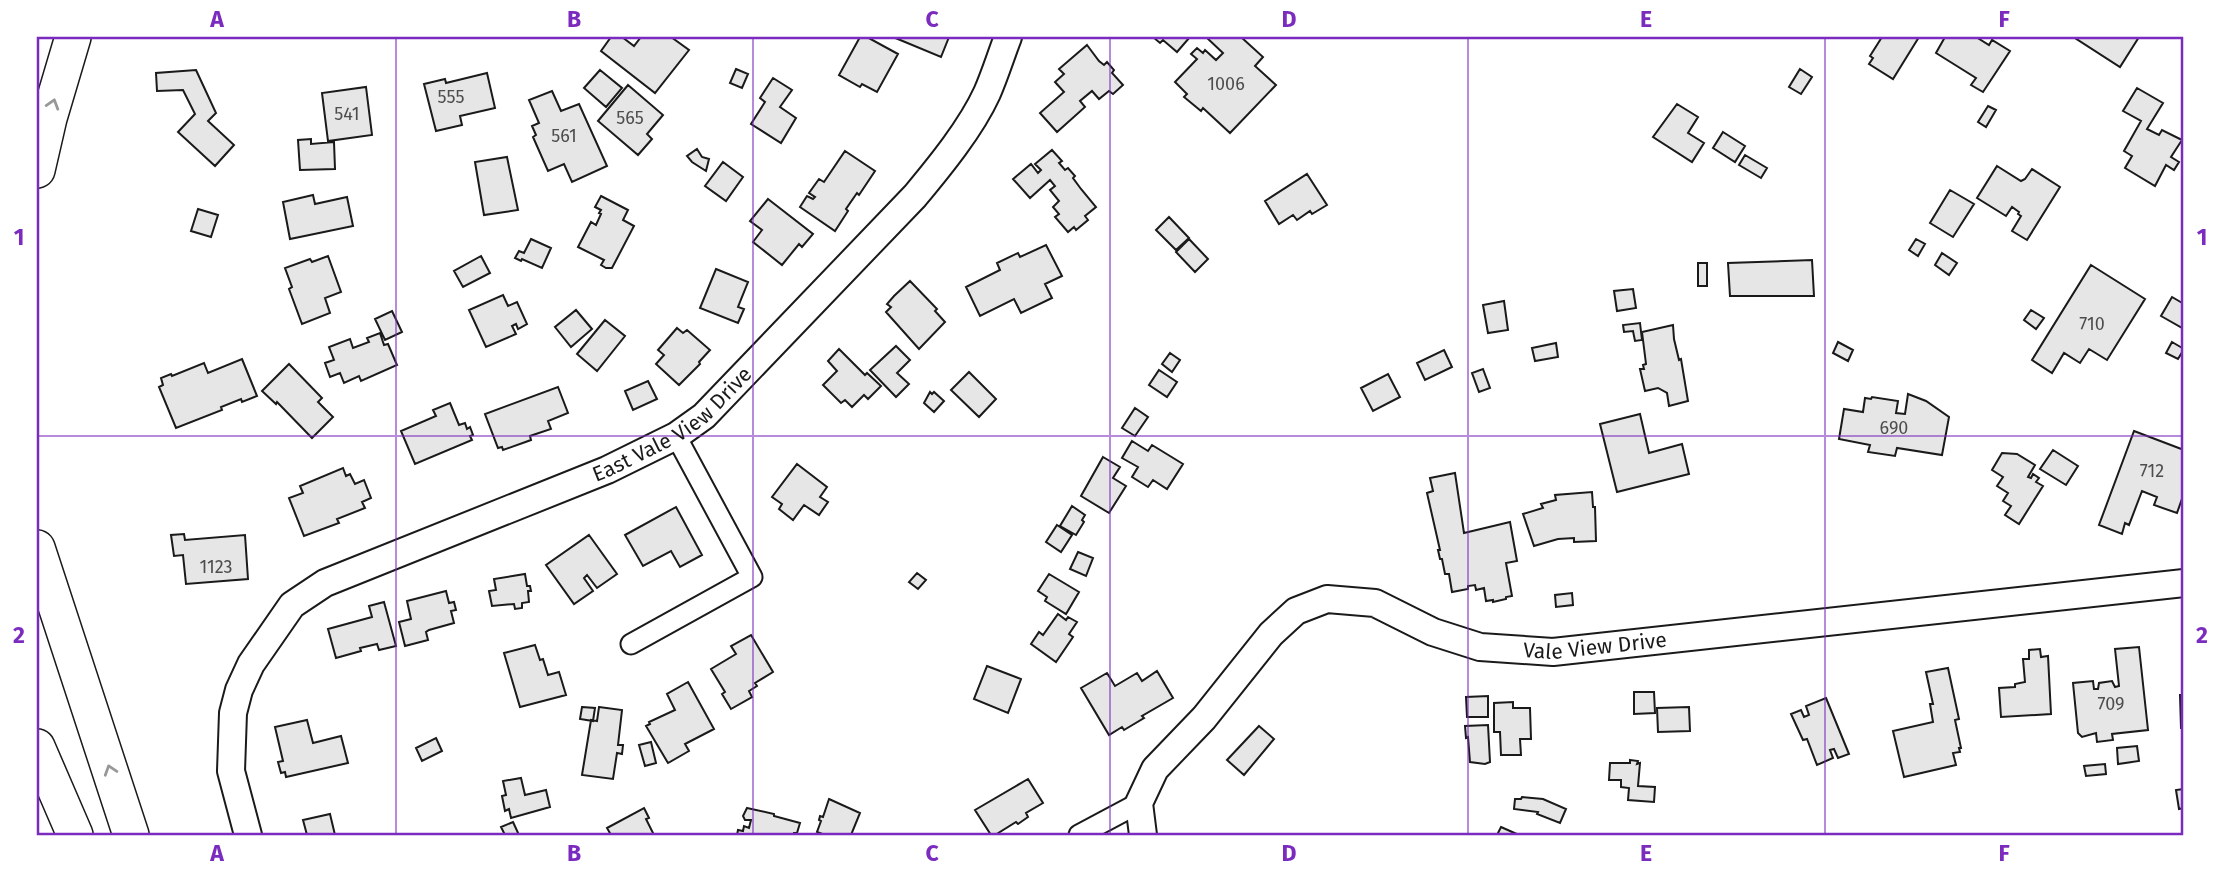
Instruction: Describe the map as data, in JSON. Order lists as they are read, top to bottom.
{
  "streets": {
    "street": ["East Vale View Drive", "Vale View Drive"]
  },
  "house_numbers": [
    "1006",
    "555",
    "541",
    "565",
    "561",
    "710",
    "690",
    "712",
    "1123",
    "709"
  ],
  "grid": {
    "columns": [
      "A",
      "B",
      "C",
      "D",
      "E",
      "F"
    ],
    "rows": ["1", "2"]
  }
}
